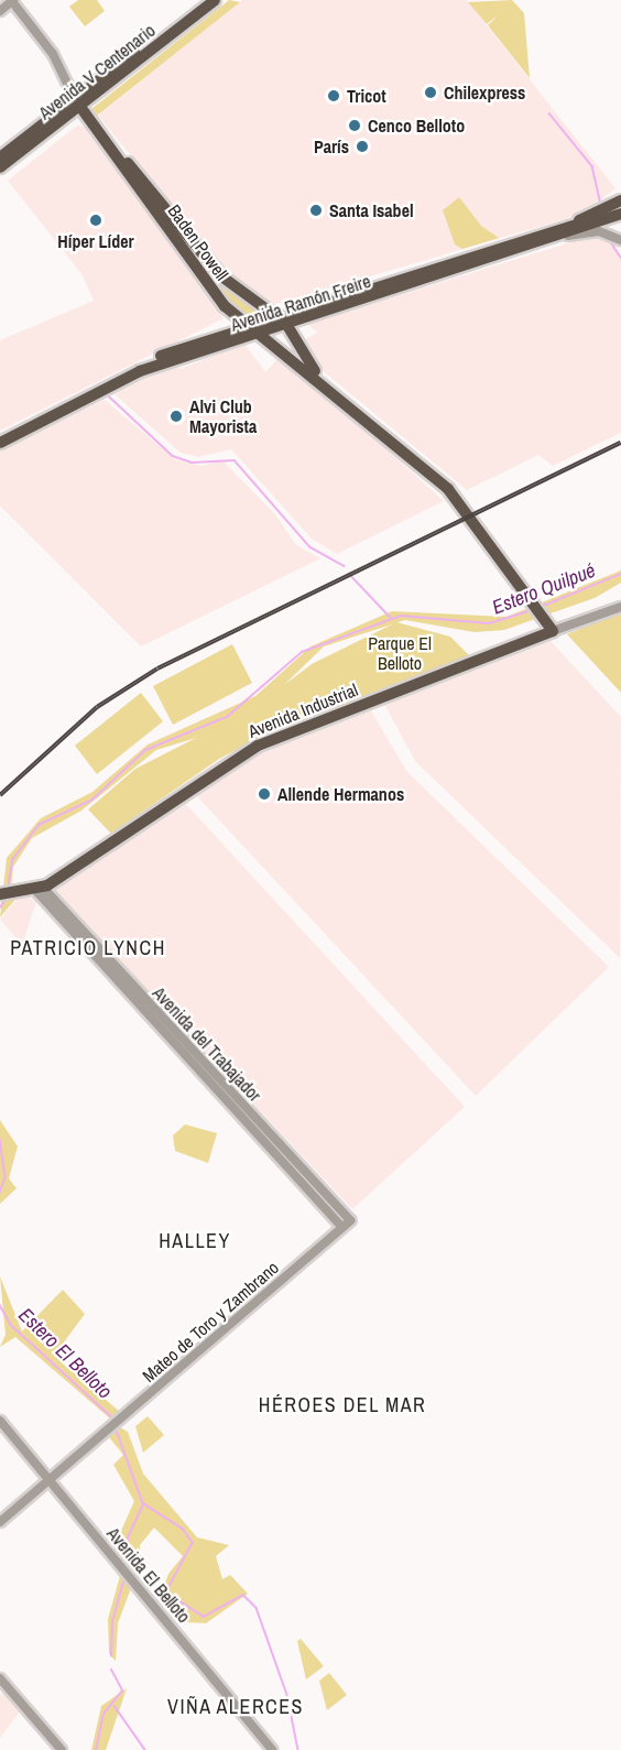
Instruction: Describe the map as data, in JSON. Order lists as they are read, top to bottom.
{
  "streets": {
    "main road": [
      "Avenida V Centenario",
      "Baden Powell",
      "Avenida Ramón Freire",
      "Avenida Industrial"
    ],
    "street": ["Avenida del Trabajador", "Mateo de Toro y Zambrano", "Avenida El Belloto"]
  },
  "crossings": [
    ["Avenida V Centenario", "Baden Powell"],
    ["Baden Powell", "Avenida Ramón Freire"],
    ["Baden Powell", "Avenida Industrial"],
    ["Avenida Industrial", "Avenida del Trabajador"],
    ["Avenida del Trabajador", "Mateo de Toro y Zambrano"],
    ["Mateo de Toro y Zambrano", "Avenida El Belloto"]
  ],
  "districts": [
    "PATRICIO LYNCH",
    "HALLEY",
    "HÉROES DEL MAR",
    "VIÑA ALERCES"
  ],
  "water": ["Estero Quilpué", "Estero El Belloto"],
  "parks": ["Parque El Belloto"],
  "places": [
    "Chilexpress",
    "Tricot",
    "Cenco Belloto",
    "París",
    "Santa Isabel",
    "Híper Líder",
    "Alvi Club Mayorista",
    "Allende Hermanos"
  ]
}
